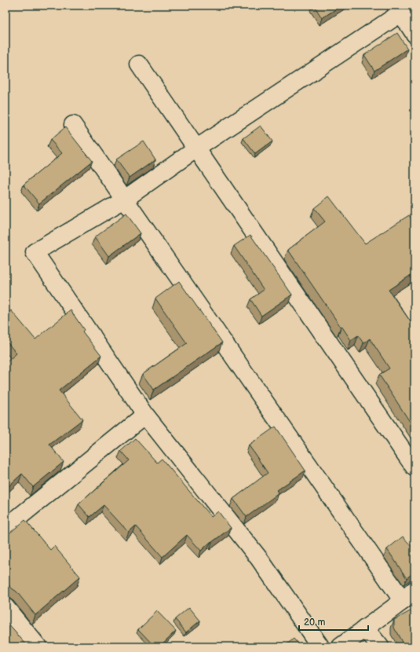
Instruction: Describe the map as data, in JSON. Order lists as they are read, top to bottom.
{
  "scale_bar": "20 m"
}
